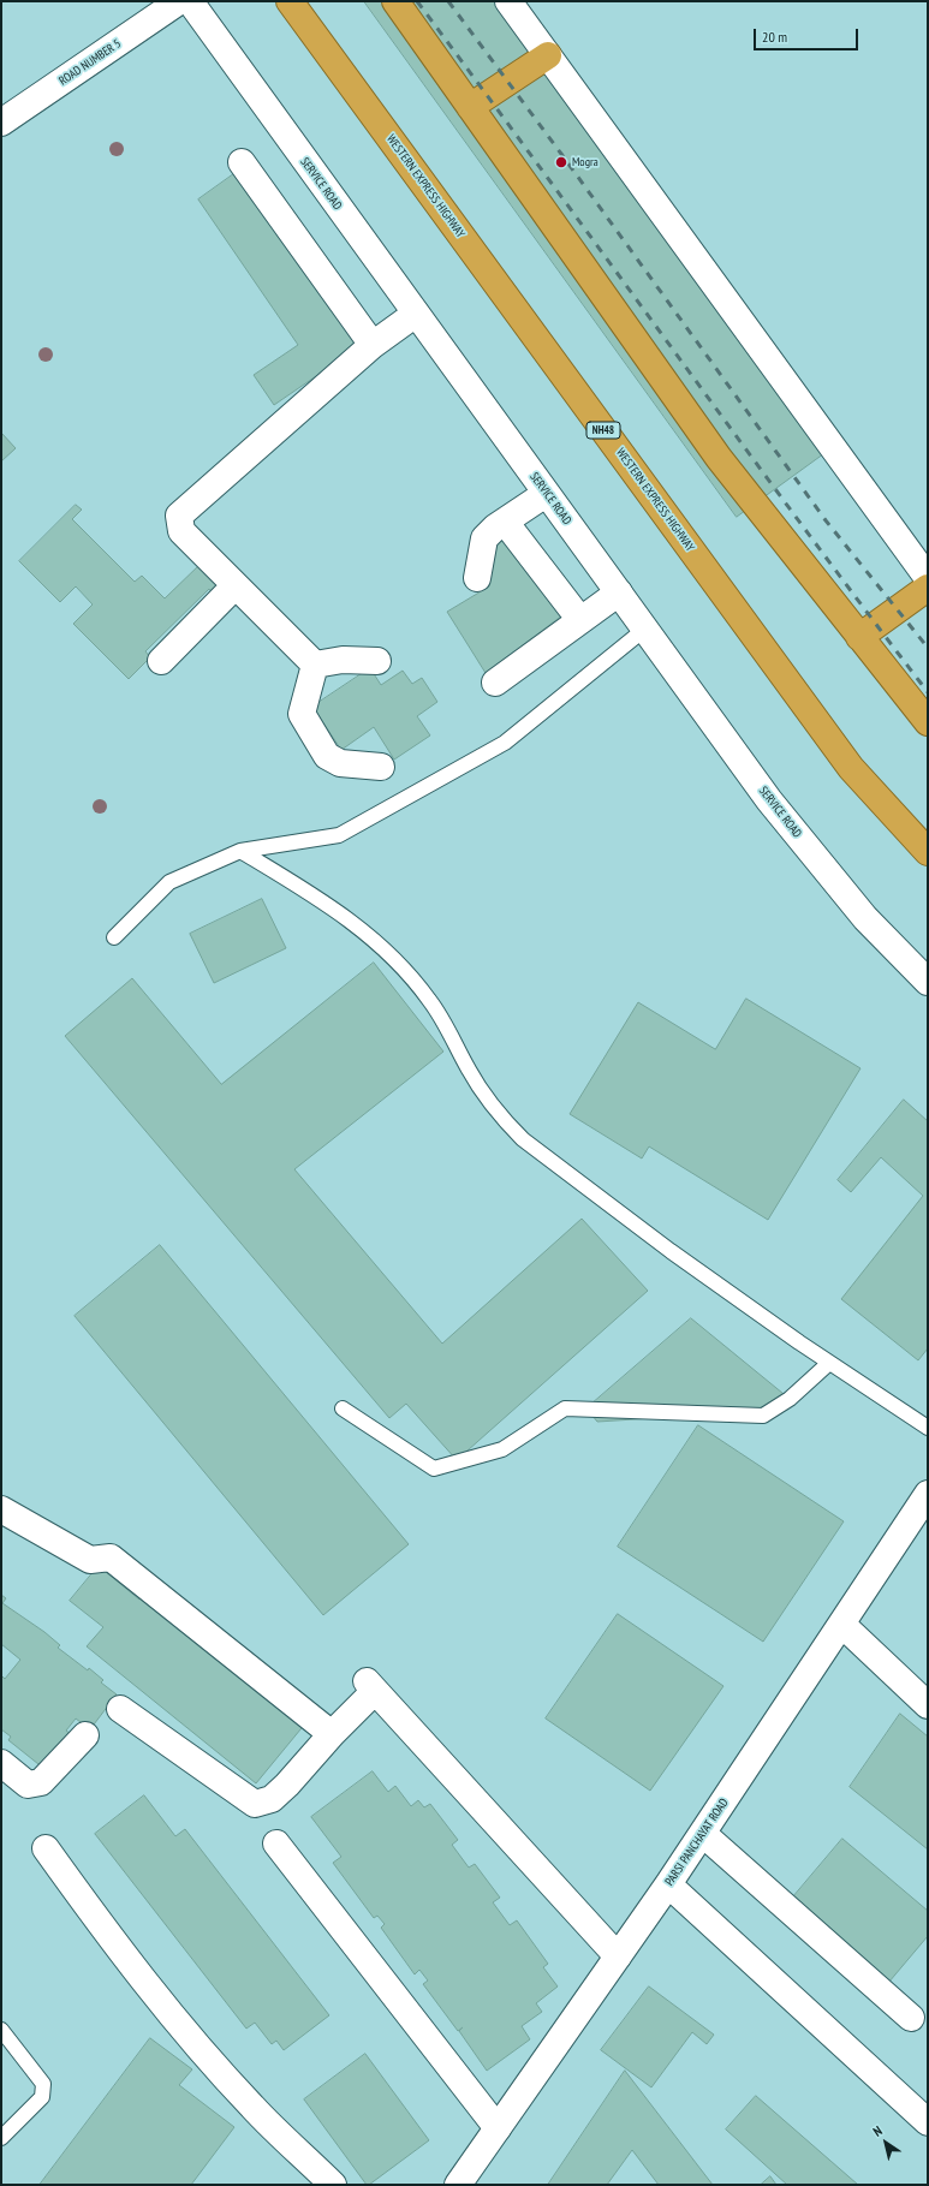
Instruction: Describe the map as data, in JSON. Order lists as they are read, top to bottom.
{
  "streets": {
    "highway": ["WESTERN EXPRESS HIGHWAY", "NH48"],
    "street": ["ROAD NUMBER 5", "SERVICE ROAD", "PARSI PANCHAYAT ROAD"]
  },
  "places": ["Mogra"],
  "scale_bar": "20 m",
  "north": "top left"
}
